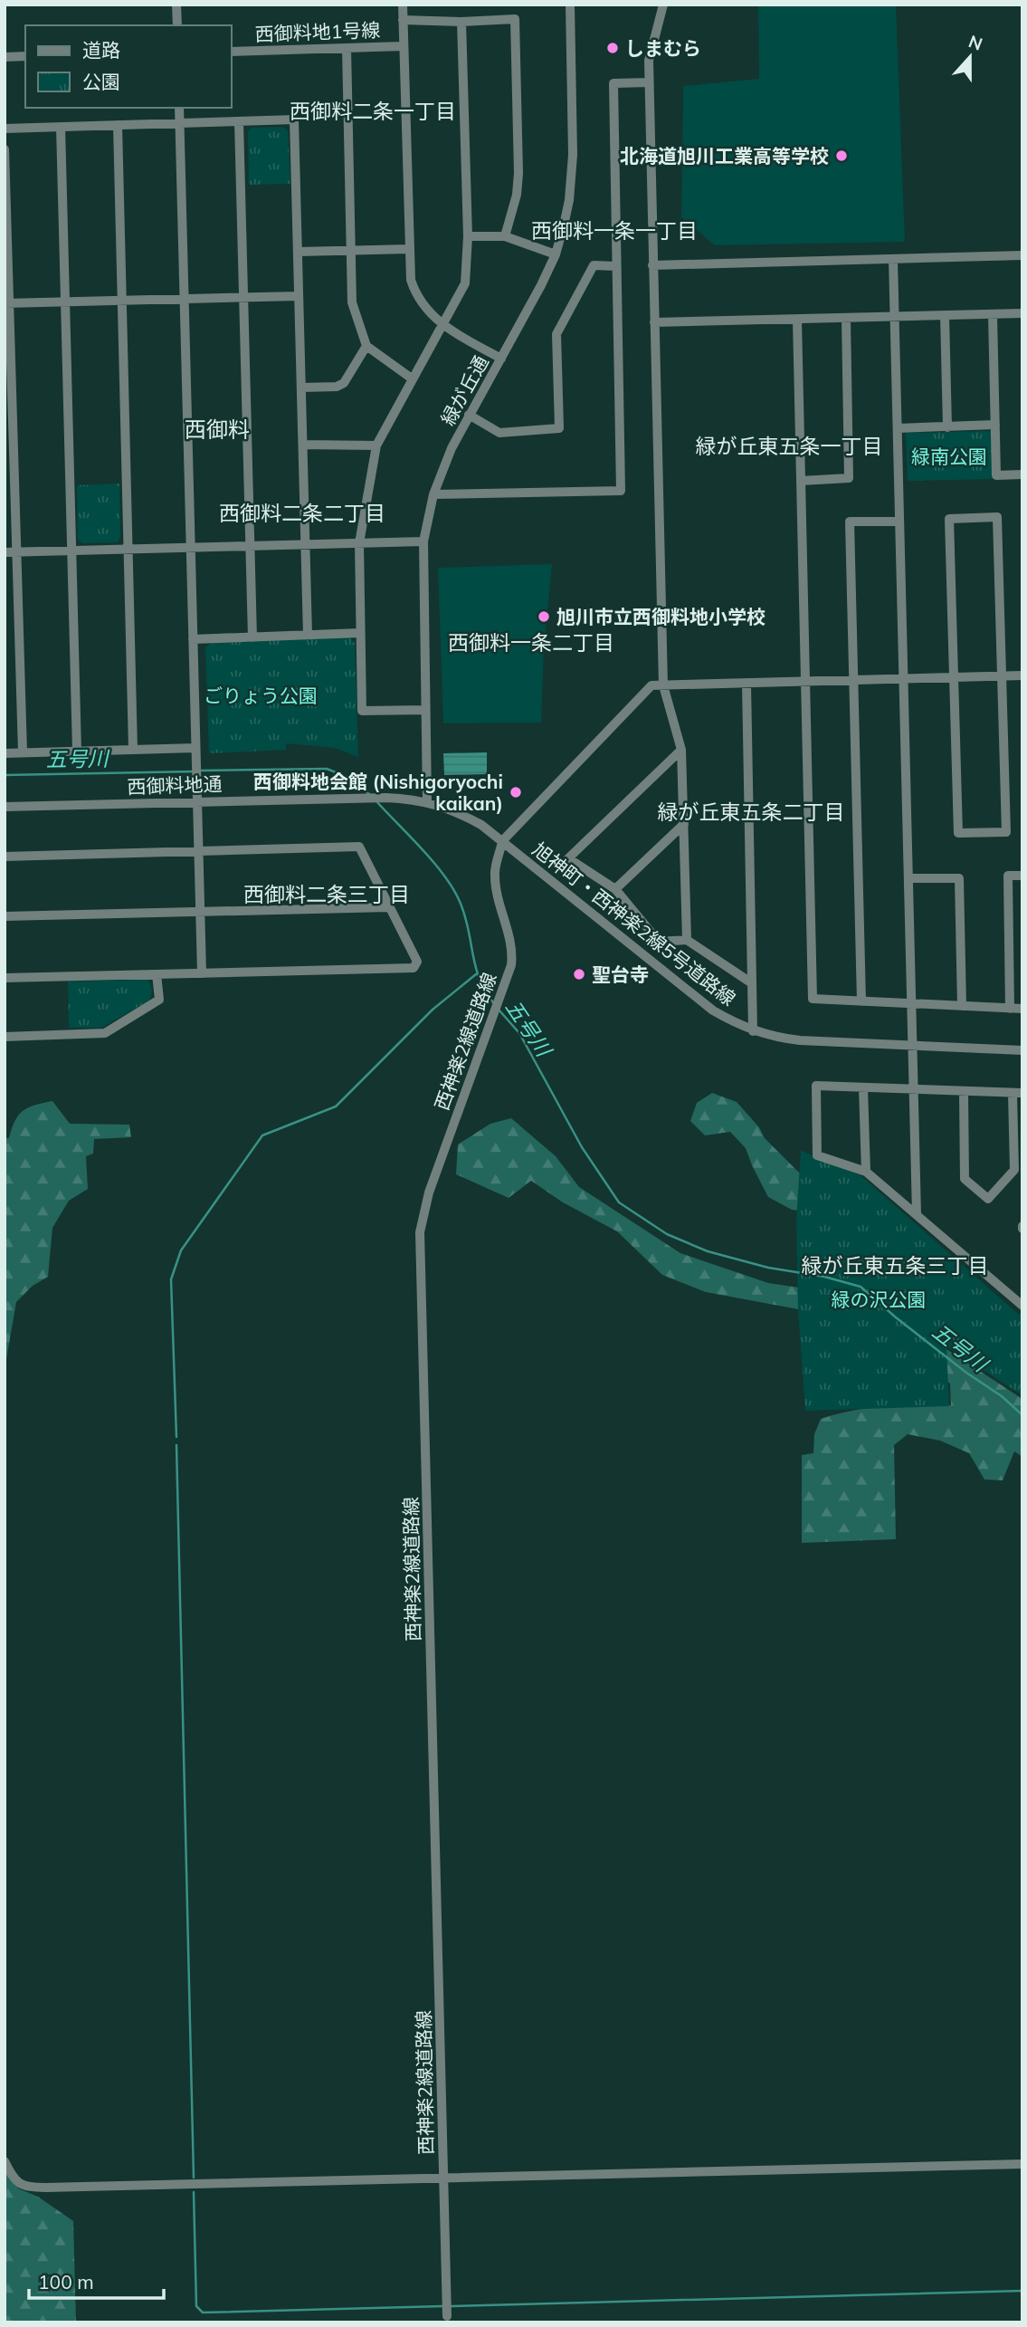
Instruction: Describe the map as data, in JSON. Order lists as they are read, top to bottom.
{
  "streets": {
    "street": [
      "西御料地1号線",
      "緑が丘通",
      "西御料地通",
      "旭神町・西神楽2線5号道路線",
      "西神楽2線道路線"
    ]
  },
  "crossings": [
    ["緑が丘通", "西御料地通"],
    ["緑が丘通", "旭神町・西神楽2線5号道路線"],
    ["西御料地通", "旭神町・西神楽2線5号道路線"],
    ["旭神町・西神楽2線5号道路線", "西神楽2線道路線"]
  ],
  "districts": [
    "西御料二条一丁目",
    "西御料一条一丁目",
    "西御料",
    "緑が丘東五条一丁目",
    "西御料二条二丁目",
    "西御料一条二丁目",
    "緑が丘東五条二丁目",
    "西御料二条三丁目",
    "緑が丘東五条三丁目"
  ],
  "water": ["五号川"],
  "parks": ["緑南公園", "ごりょう公園", "緑の沢公園"],
  "places": [
    "しまむら",
    "北海道旭川工業高等学校",
    "旭川市立西御料地小学校",
    "西御料地会館 (Nishigoryochi kaikan)",
    "聖台寺"
  ],
  "legend": ["道路", "公園"],
  "scale_bar": "100 m",
  "north": "top"
}
